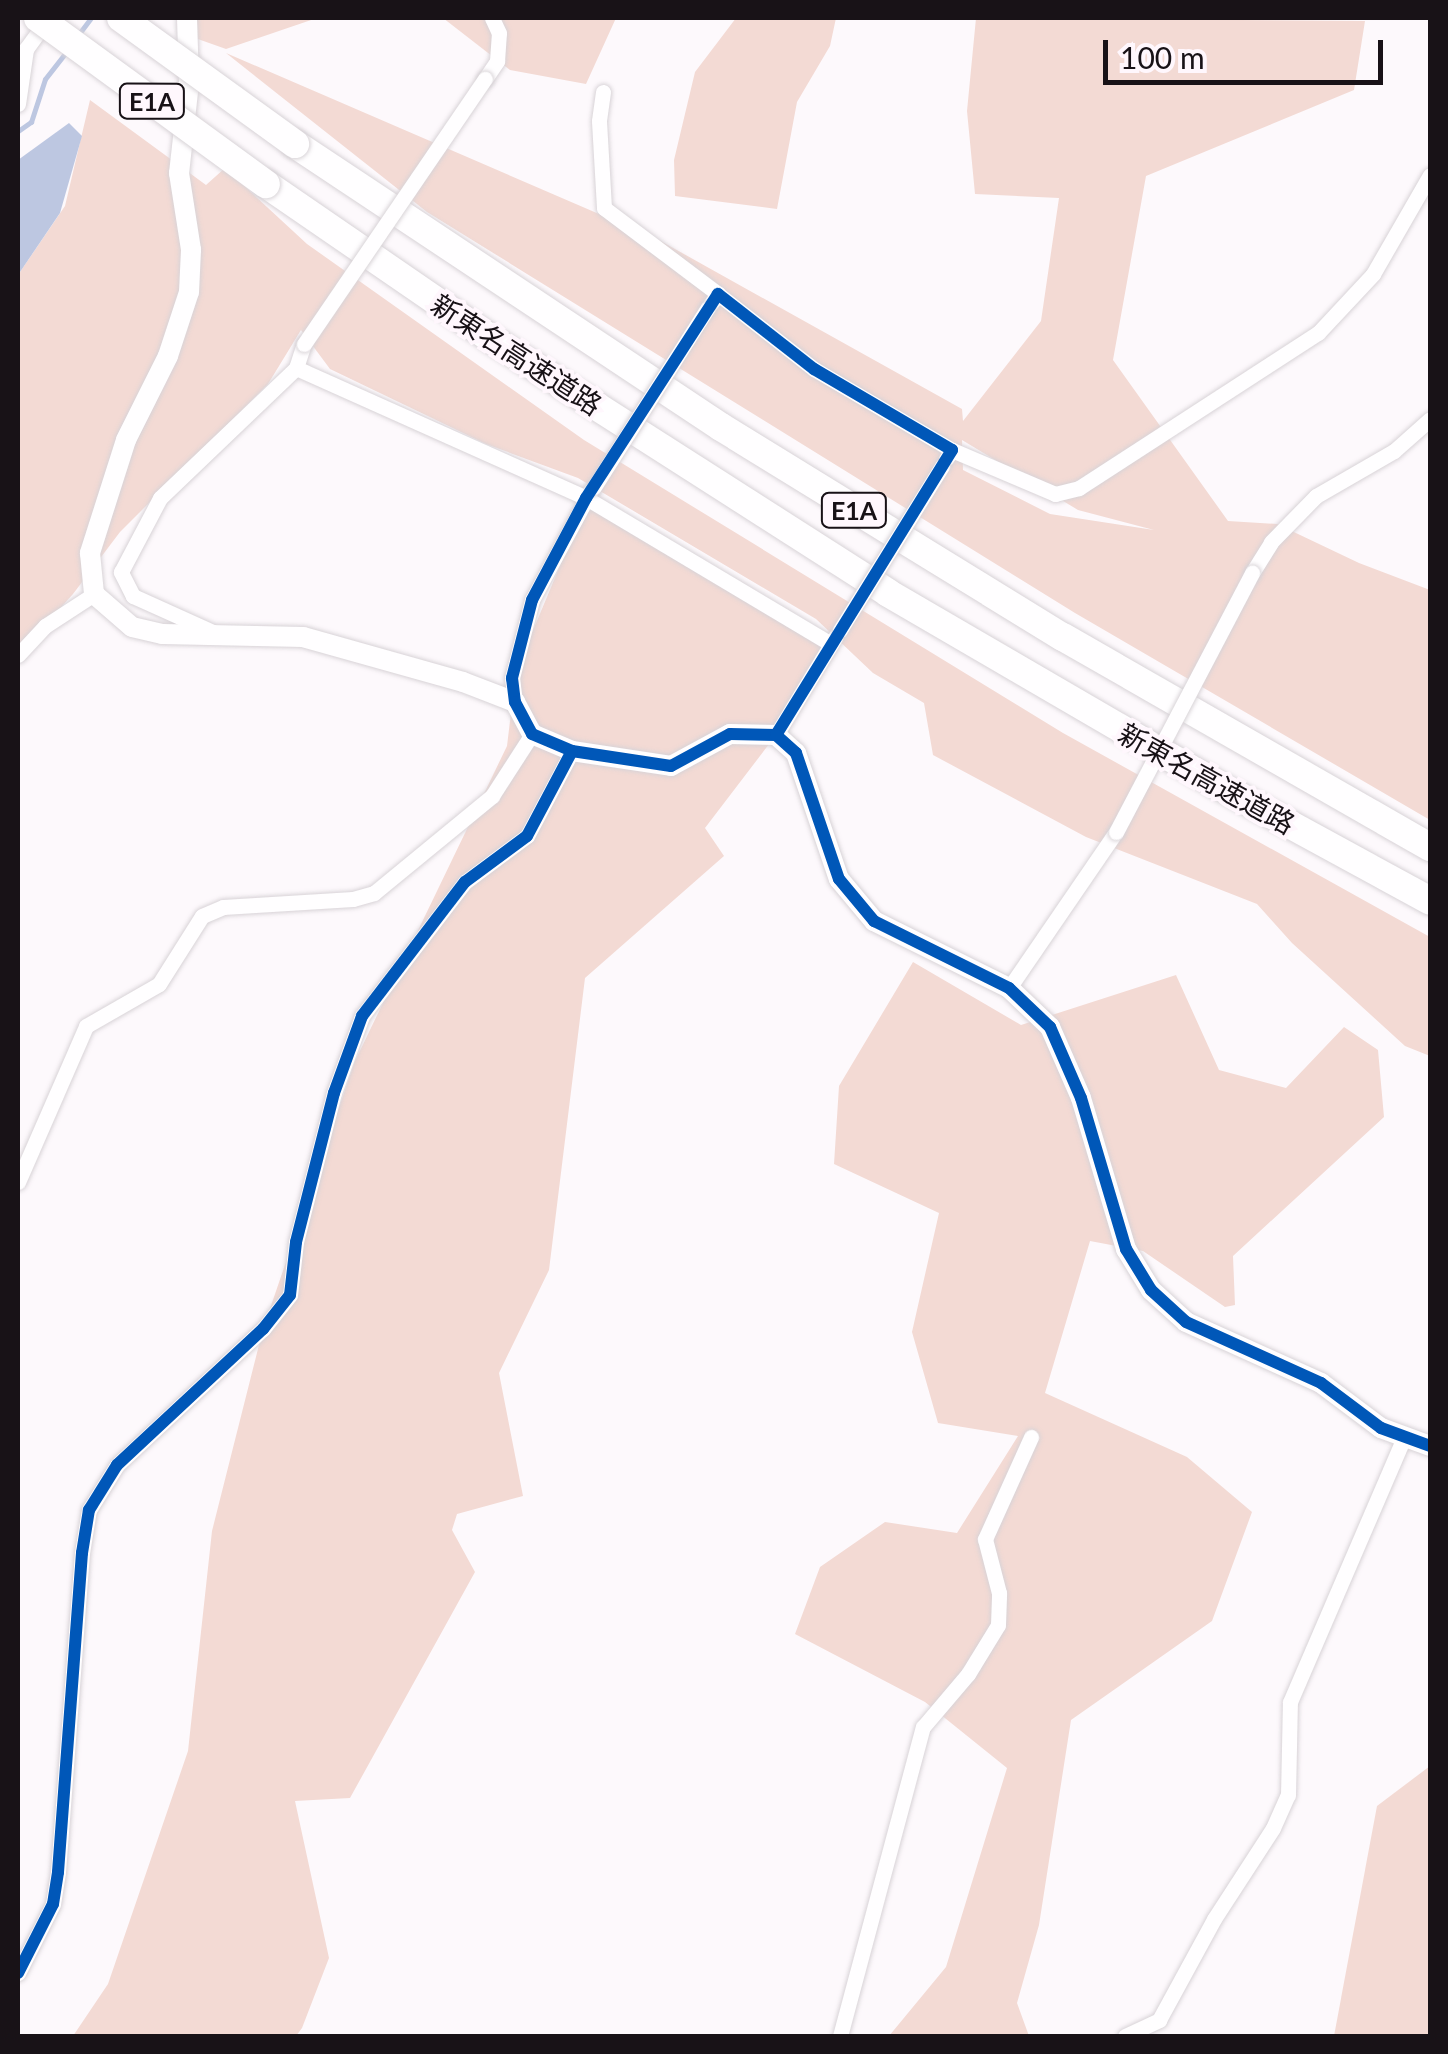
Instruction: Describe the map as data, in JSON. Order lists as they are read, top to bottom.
{
  "streets": {
    "highway": ["E1A", "新東名高速道路"]
  },
  "scale_bar": "100 m"
}
